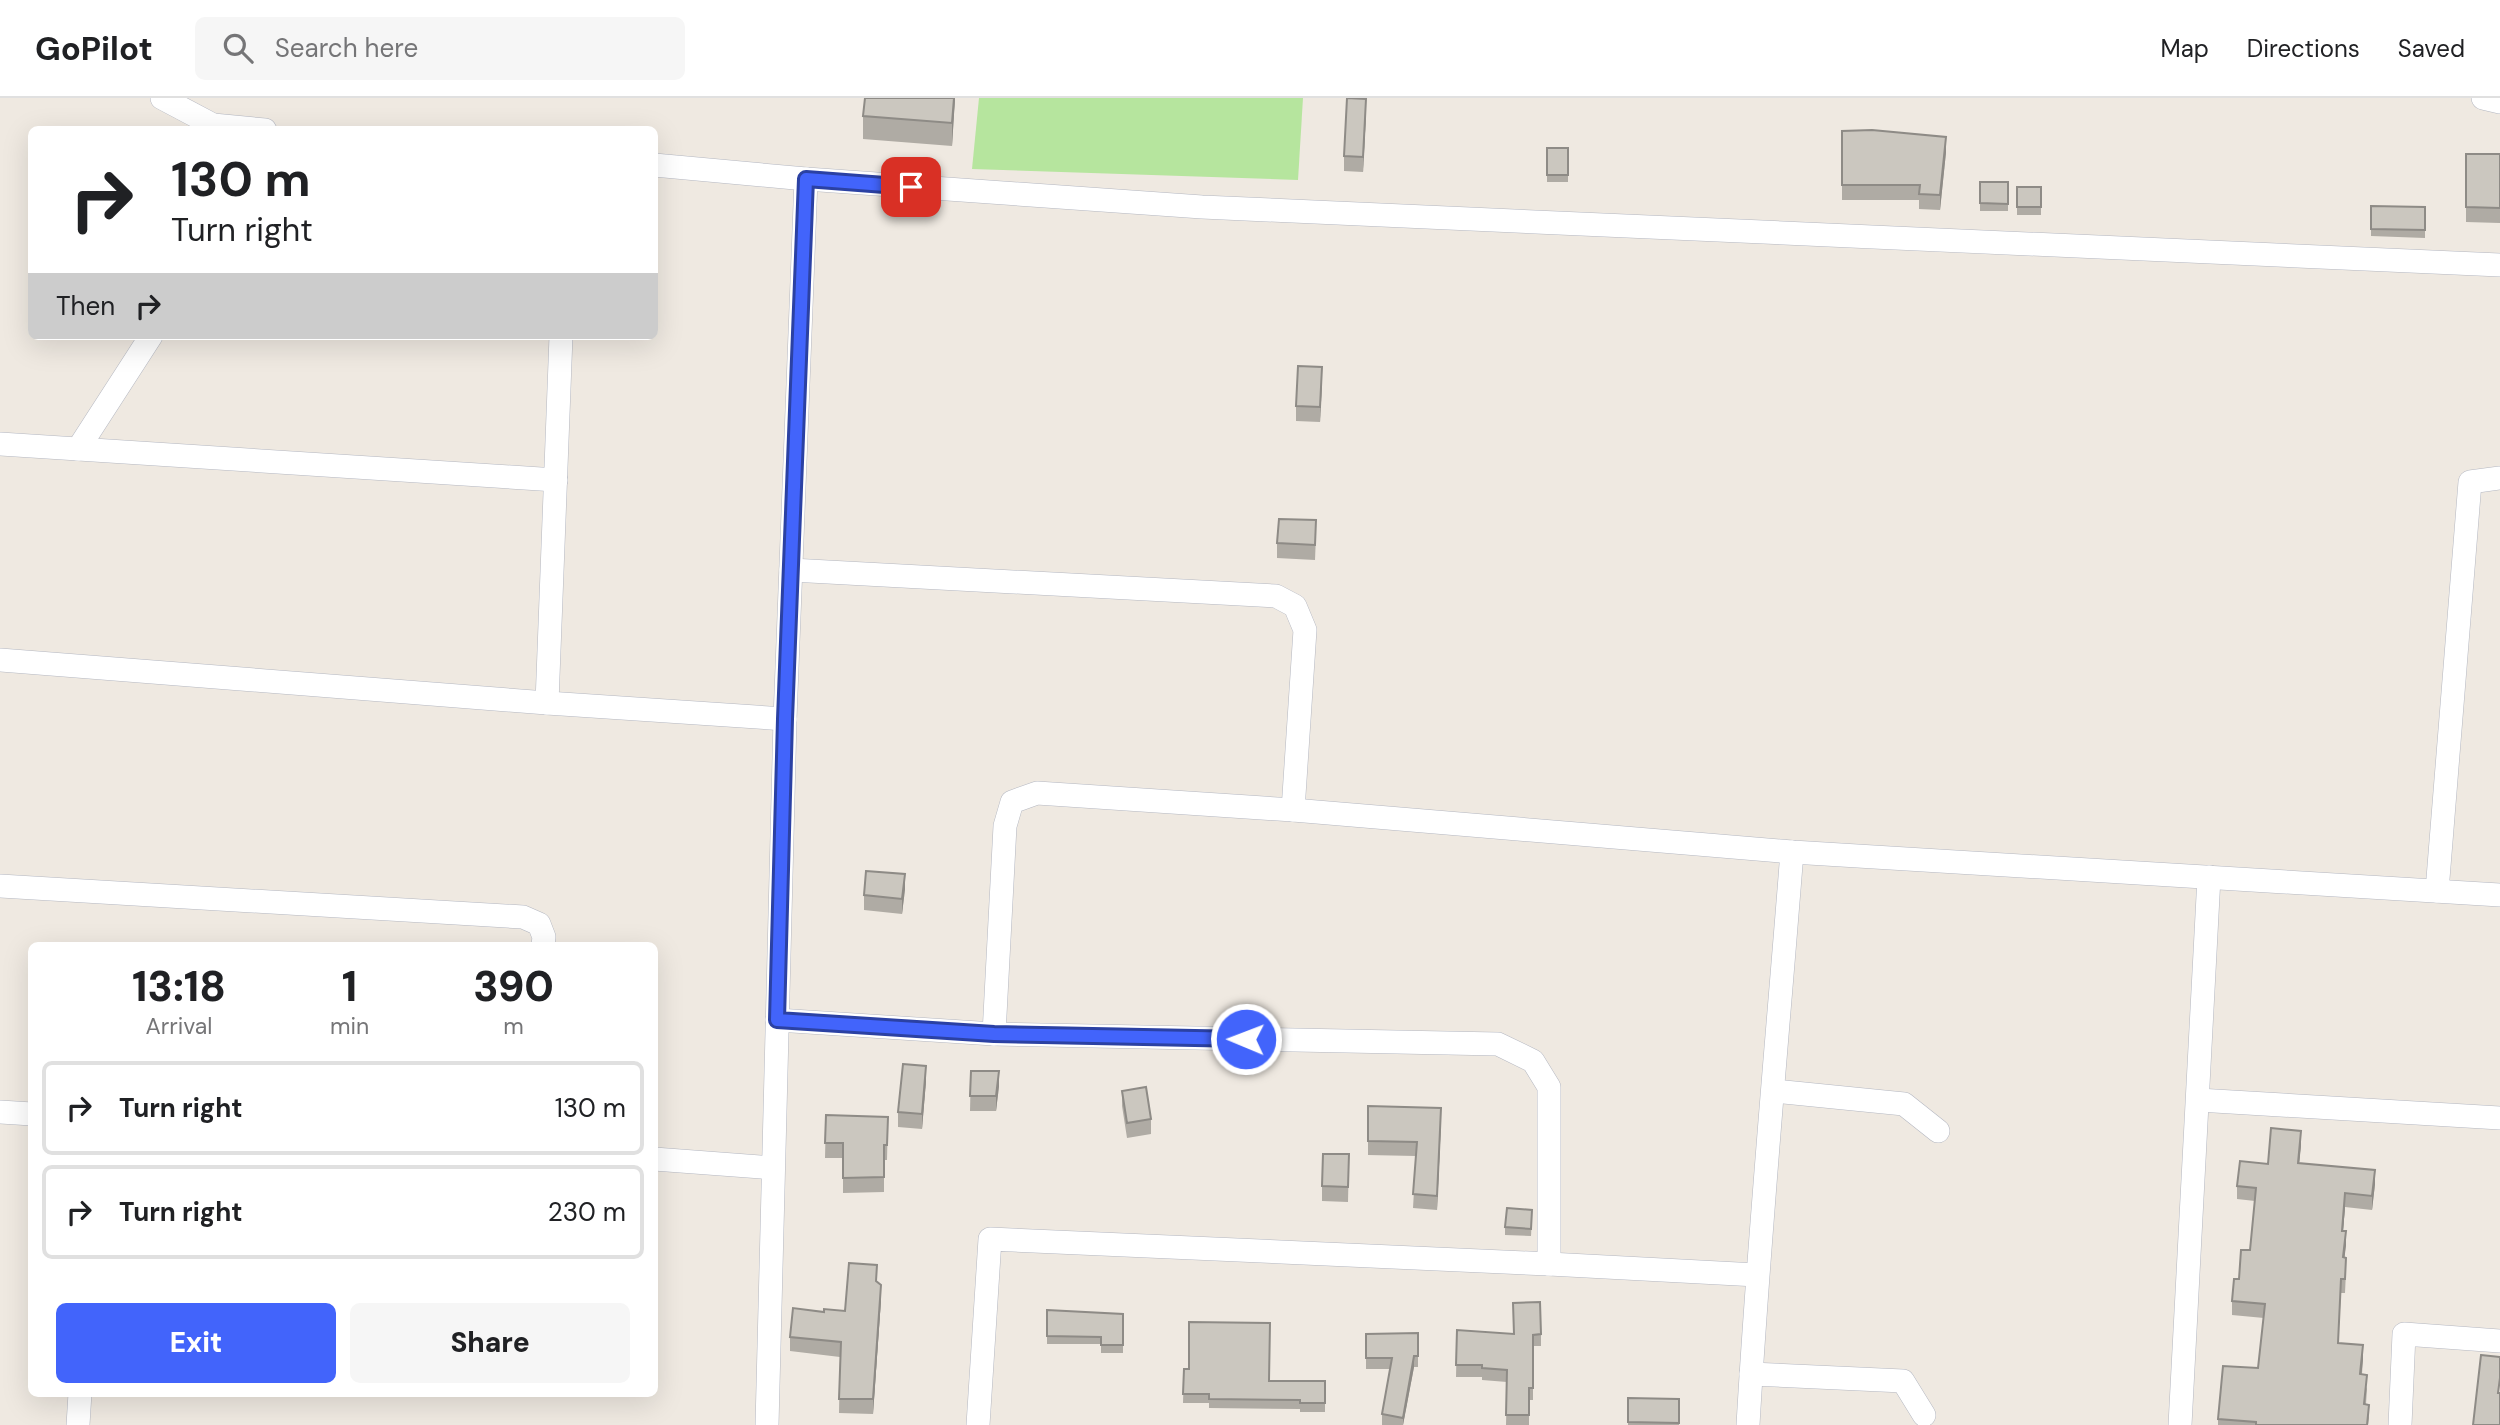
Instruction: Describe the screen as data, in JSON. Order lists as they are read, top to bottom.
{
  "page": {
    "header": "GoPilot",
    "search": "Search here",
    "nav": ["Map", "Directions", "Saved"],
    "turn": ["130 m", "Turn right"],
    "then": "Then",
    "eta": [
      "13:18",
      "Arrival",
      "1",
      "min",
      "390",
      "m"
    ],
    "list": [
      {
        "name": "Turn right",
        "value": "130 m"
      },
      {
        "name": "Turn right",
        "value": "230 m"
      }
    ],
    "buttons": ["Exit", "Share"]
  }
}
